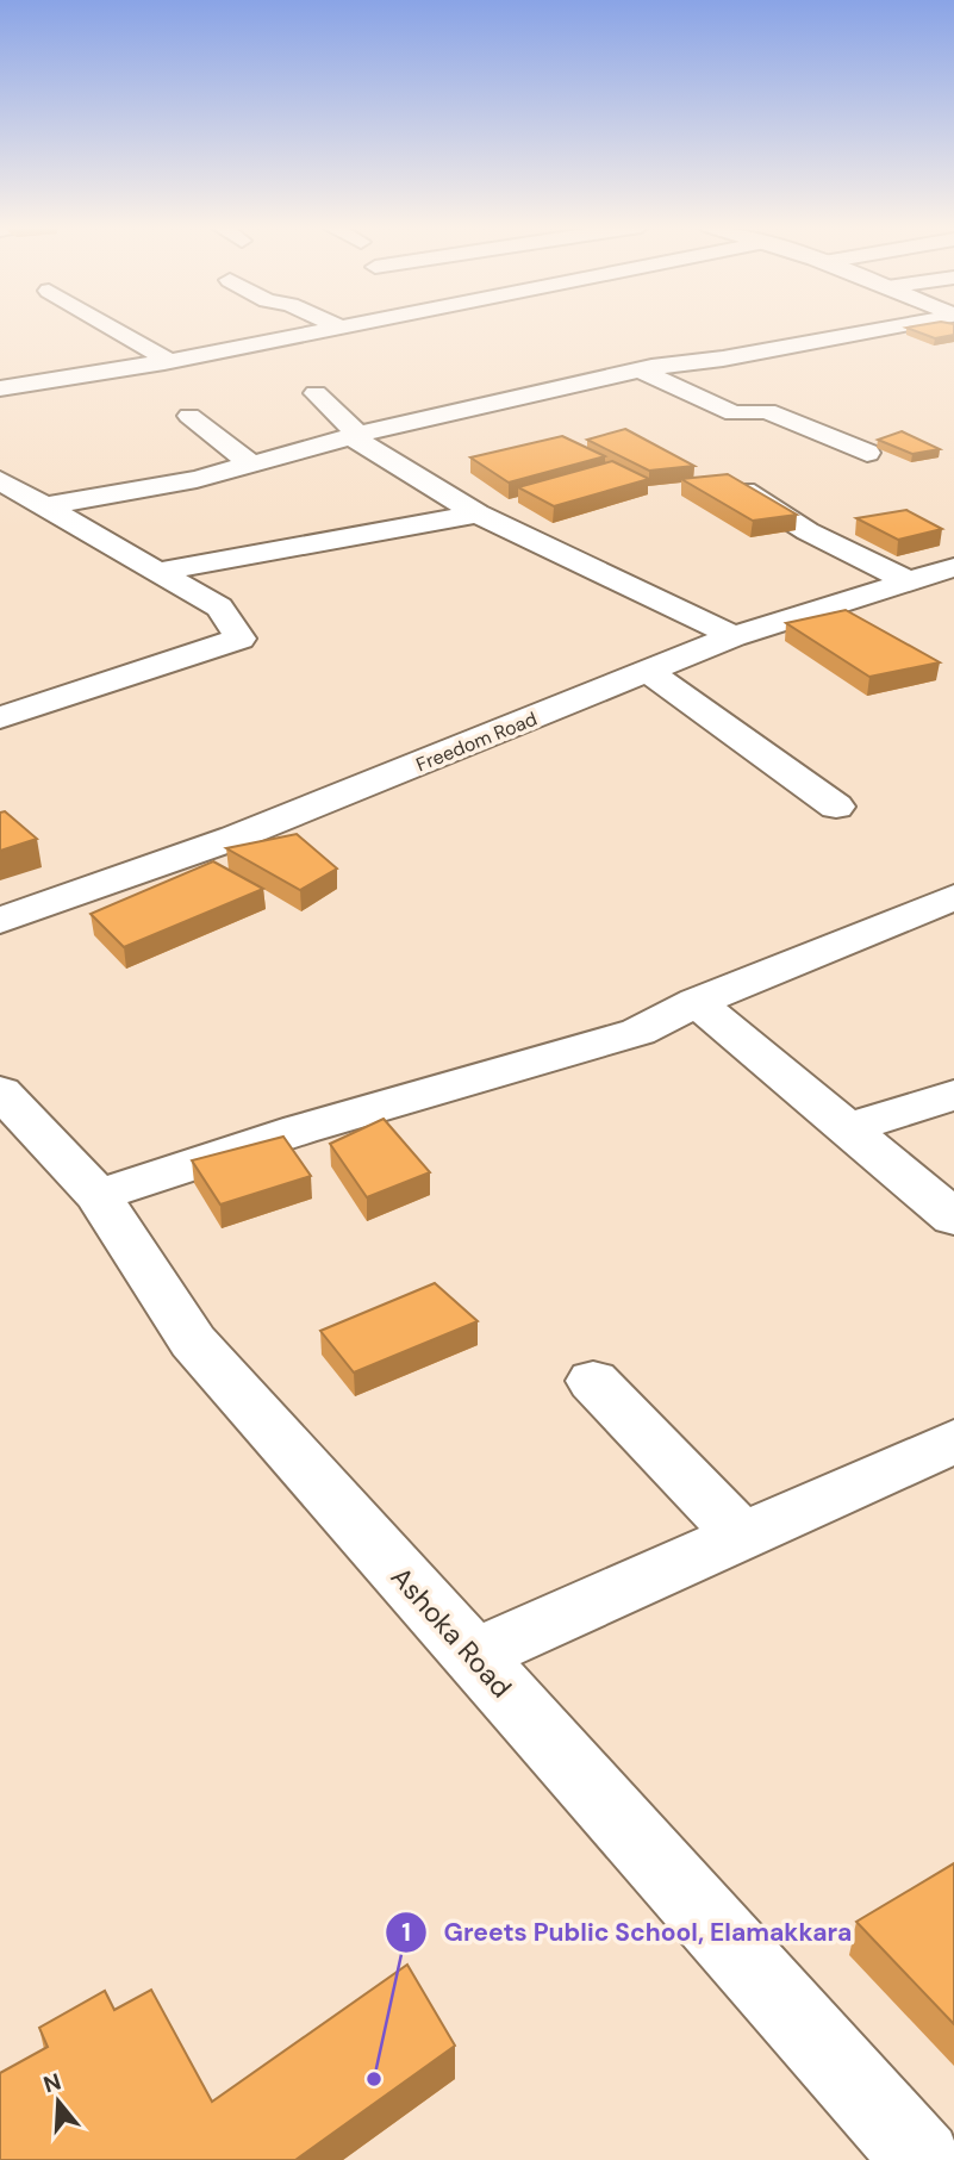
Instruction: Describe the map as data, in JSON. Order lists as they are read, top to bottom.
{
  "streets": {
    "street": ["Freedom Road", "Ashoka Road"]
  },
  "places": ["Greets Public School, Elamakkara"],
  "north": "top"
}
